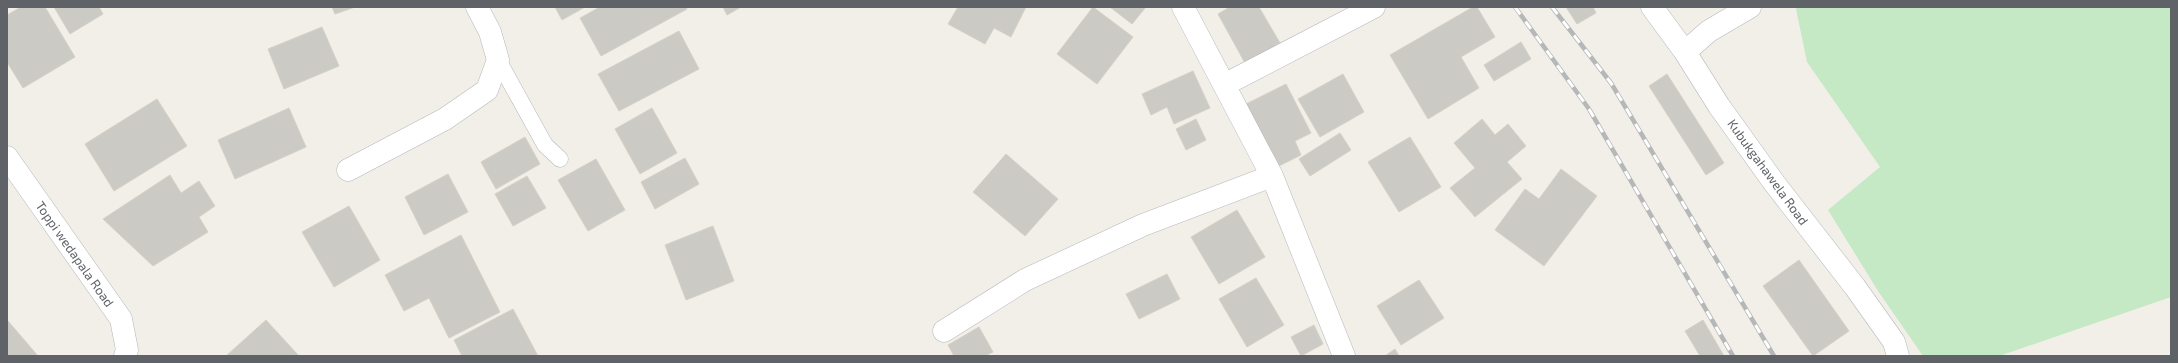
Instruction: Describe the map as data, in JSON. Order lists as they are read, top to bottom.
{
  "streets": {
    "street": ["Kubukgahawela Road", "Toppi wedapala Road"]
  }
}
